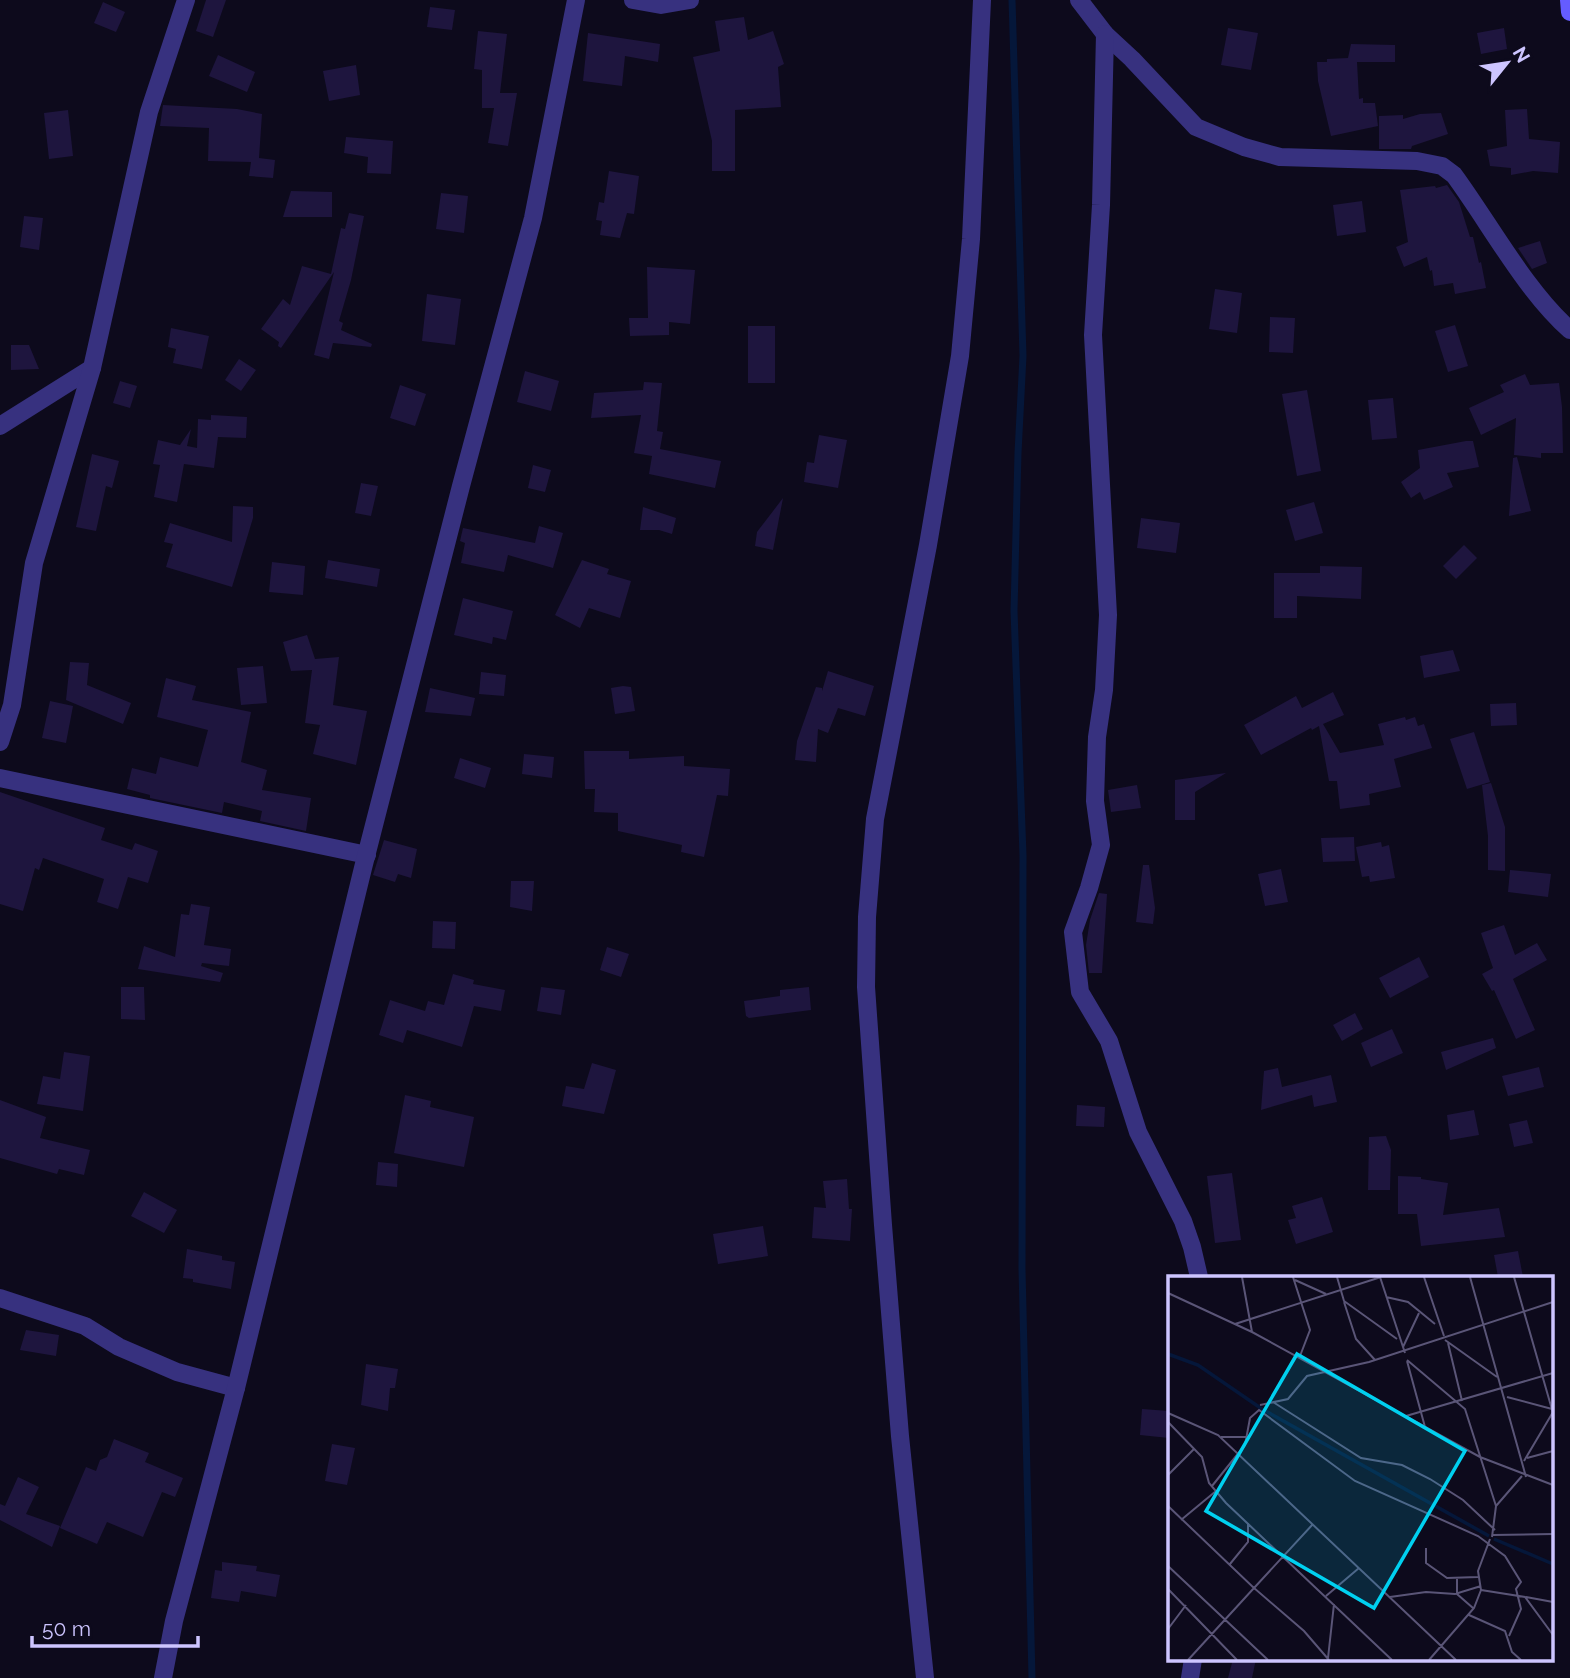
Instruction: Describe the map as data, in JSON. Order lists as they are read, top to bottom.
{
  "scale_bar": "50 m",
  "north": "top right"
}
